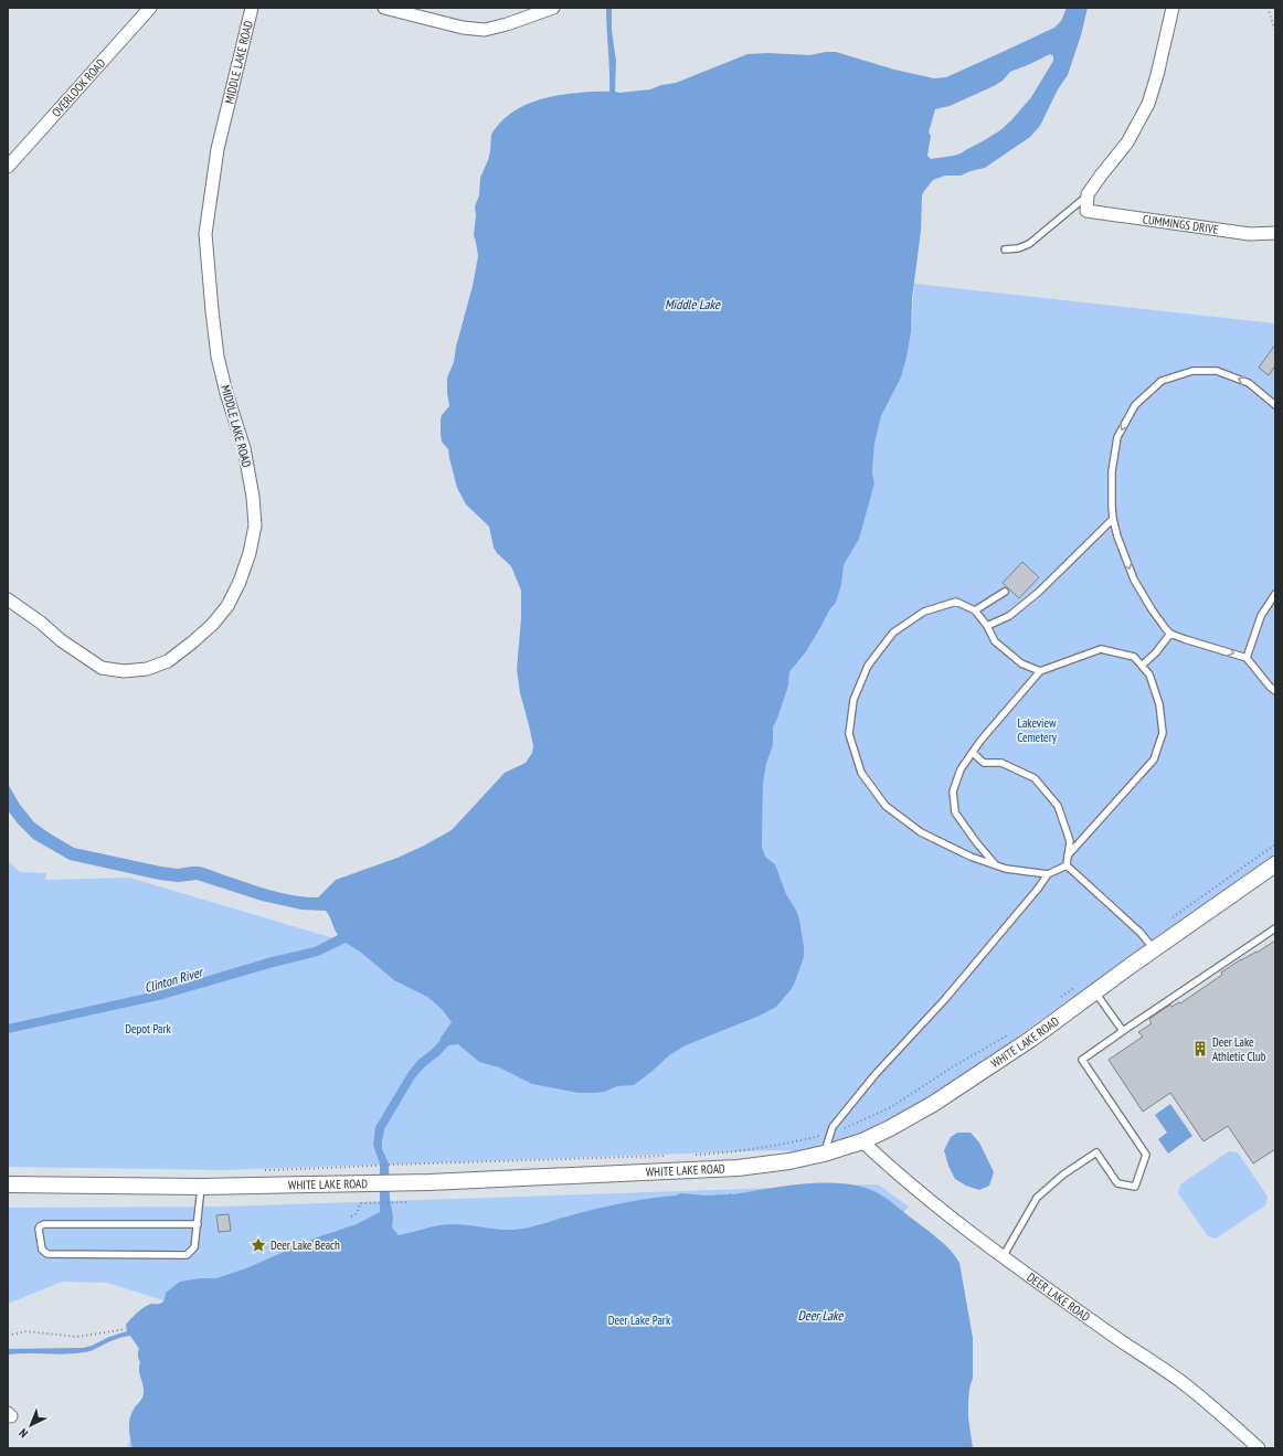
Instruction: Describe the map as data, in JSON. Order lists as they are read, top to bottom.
{
  "streets": {
    "street": [
      "MIDDLE LAKE ROAD",
      "OVERLOOK ROAD",
      "CUMMINGS DRIVE",
      "WHITE LAKE ROAD",
      "DEER LAKE ROAD"
    ]
  },
  "crossings": [
    ["WHITE LAKE ROAD", "DEER LAKE ROAD"]
  ],
  "water": ["Middle Lake", "Clinton River", "Deer Lake"],
  "parks": ["Lakeview Cemetery", "Depot Park", "Deer Lake Park"],
  "places": {
    "building": ["Deer Lake Athletic Club"],
    "place": ["Deer Lake Beach"]
  },
  "north": "bottom left"
}
